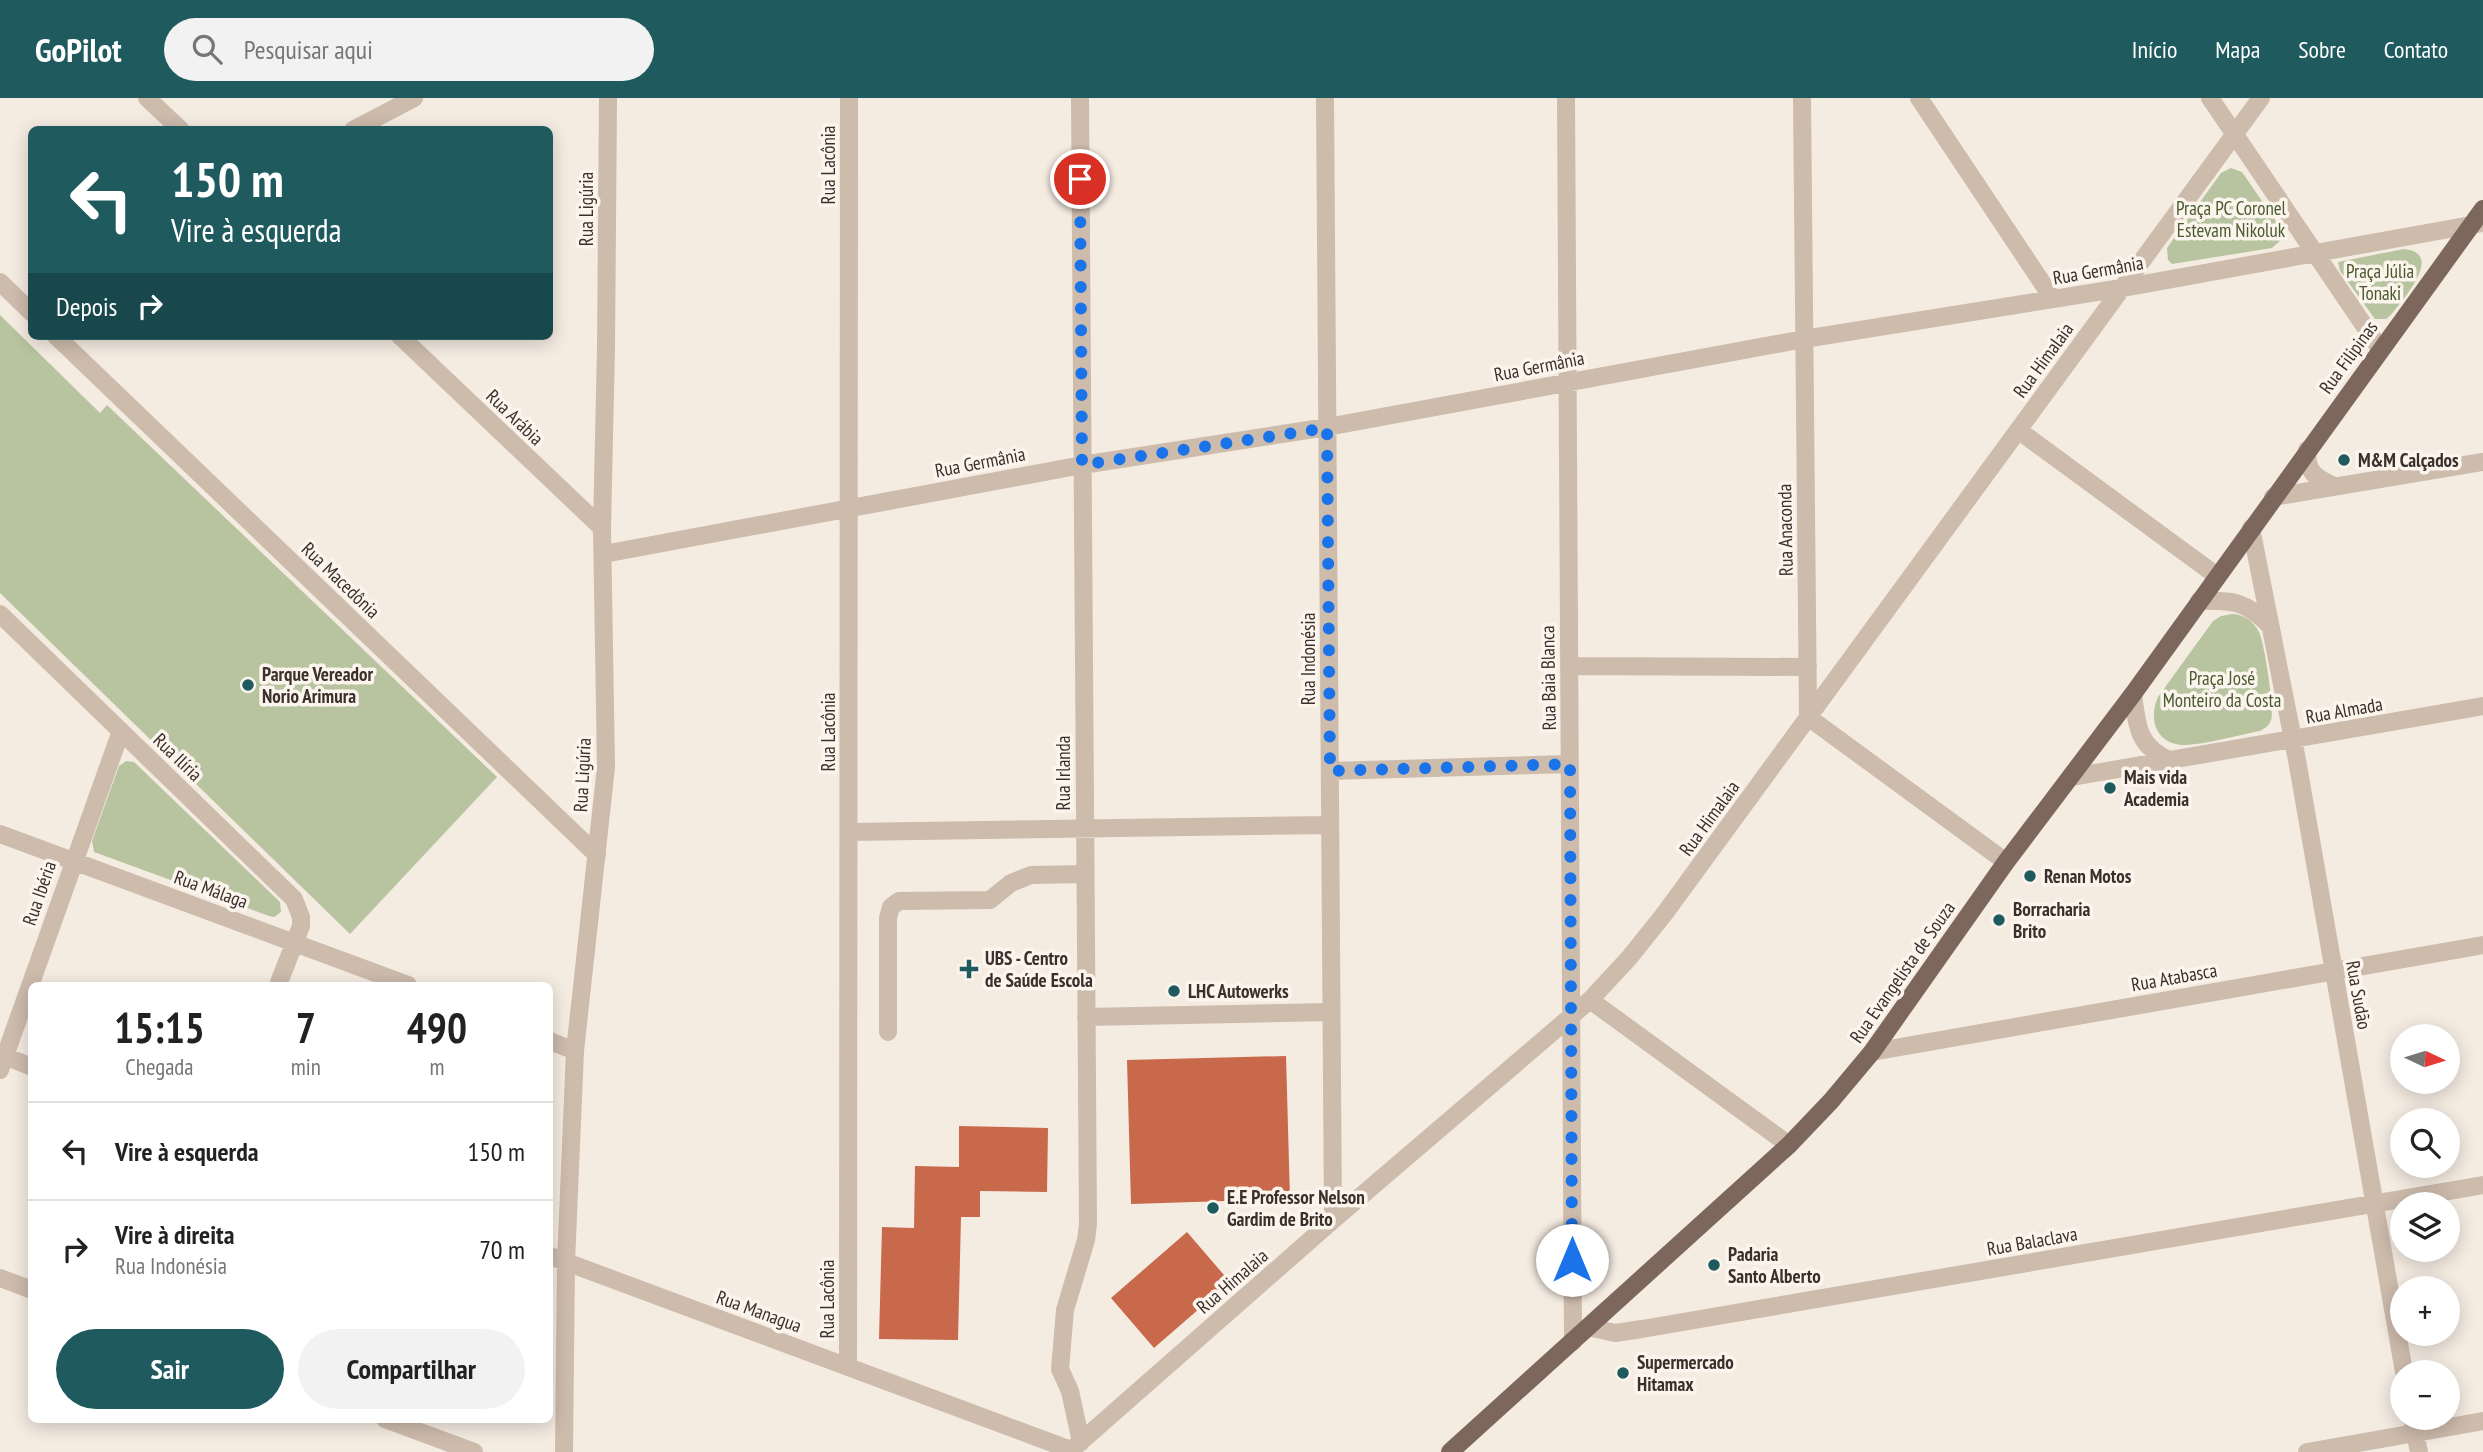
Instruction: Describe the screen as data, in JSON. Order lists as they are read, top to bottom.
{
  "streets": {
    "main road": ["Rua Filipinas", "Rua Evangelista de Souza"],
    "street": [
      "Rua Lacônia",
      "Rua Ligúria",
      "Rua Germânia",
      "Rua Himalaia",
      "Rua Arábia",
      "Rua Anaconda",
      "Rua Macedônia",
      "Rua Indonésia",
      "Rua Baia Blanca",
      "Rua Almada",
      "Rua Ilíria",
      "Rua Irlanda",
      "Rua Málaga",
      "Rua Ibéria",
      "Rua Atabasca",
      "Rua Sudão",
      "Rua Balaclava",
      "Rua Managua"
    ]
  },
  "crossings": [
    ["Rua Lacônia", "Rua Germânia"],
    ["Rua Lacônia", "Rua Managua"],
    ["Rua Ligúria", "Rua Germânia"],
    ["Rua Ligúria", "Rua Arábia"],
    ["Rua Ligúria", "Rua Macedônia"],
    ["Rua Ligúria", "Rua Managua"],
    ["Rua Germânia", "Rua Filipinas"],
    ["Rua Germânia", "Rua Himalaia"],
    ["Rua Germânia", "Rua Anaconda"],
    ["Rua Germânia", "Rua Indonésia"],
    ["Rua Germânia", "Rua Baia Blanca"],
    ["Rua Germânia", "Rua Irlanda"],
    ["Rua Filipinas", "Rua Evangelista de Souza"],
    ["Rua Himalaia", "Rua Anaconda"],
    ["Rua Himalaia", "Rua Indonésia"],
    ["Rua Himalaia", "Rua Baia Blanca"],
    ["Rua Himalaia", "Rua Irlanda"],
    ["Rua Himalaia", "Rua Managua"],
    ["Rua Baia Blanca", "Rua Evangelista de Souza"],
    ["Rua Almada", "Rua Evangelista de Souza"],
    ["Rua Almada", "Rua Sudão"],
    ["Rua Ilíria", "Rua Málaga"],
    ["Rua Ilíria", "Rua Ibéria"],
    ["Rua Irlanda", "Rua Managua"],
    ["Rua Málaga", "Rua Ibéria"],
    ["Rua Evangelista de Souza", "Rua Atabasca"],
    ["Rua Evangelista de Souza", "Rua Sudão"],
    ["Rua Evangelista de Souza", "Rua Balaclava"],
    ["Rua Atabasca", "Rua Sudão"],
    ["Rua Sudão", "Rua Balaclava"]
  ],
  "parks": ["Praça PC Coronel Estevam Nikoluk", "Praça Júlia Tonaki", "Praça José Monteiro da Costa"],
  "places": {
    "other": [
      "M&M Calçados",
      "Parque Vereador Norio Arimura",
      "Mais vida Academia",
      "Renan Motos",
      "Borracharia Brito",
      "LHC Autowerks",
      "E.E Professor Nelson Gardim de Brito",
      "Padaria Santo Alberto",
      "Supermercado Hitamax"
    ],
    "health": ["UBS - Centro de Saúde Escola"]
  },
  "north": "right",
  "page": {
    "header": "GoPilot",
    "search": "Pesquisar aqui",
    "nav": [
      "Início",
      "Mapa",
      "Sobre",
      "Contato"
    ],
    "turn": ["150 m", "Vire à esquerda"],
    "then": "Depois",
    "eta": [
      "15:15",
      "Chegada",
      "7",
      "min",
      "490",
      "m"
    ],
    "map_buttons": ["+", "−"],
    "list": [
      {
        "name": "Vire à esquerda",
        "value": "150 m"
      },
      {
        "name": "Vire à direita",
        "note": "Rua Indonésia",
        "value": "70 m"
      }
    ],
    "buttons": ["Sair", "Compartilhar"]
  }
}
